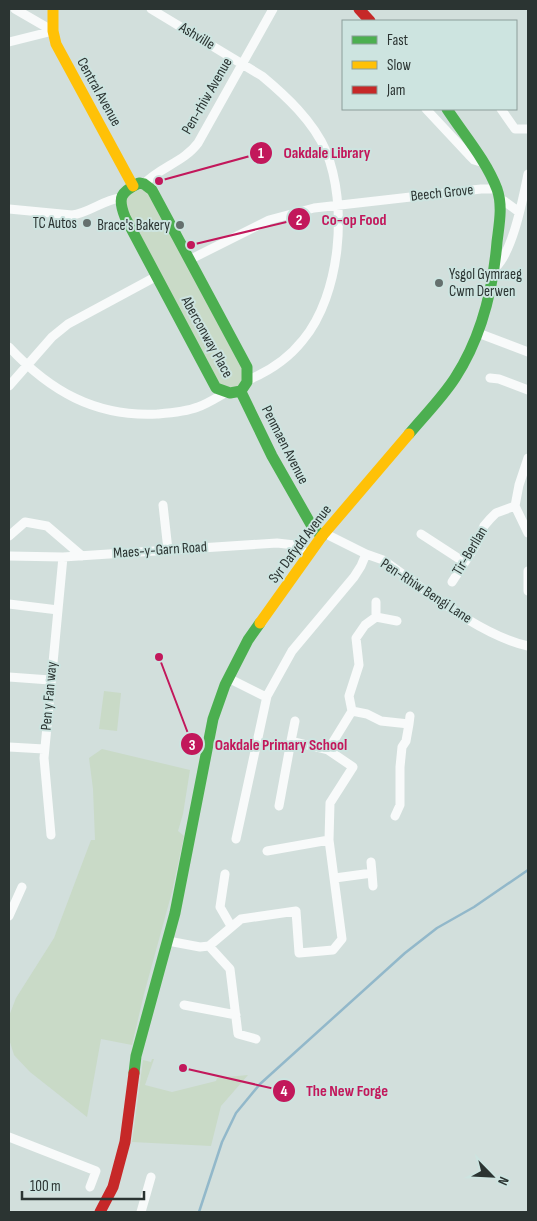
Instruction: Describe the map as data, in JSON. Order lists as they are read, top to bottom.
{
  "streets": {
    "street": [
      "Ashville",
      "Central Avenue",
      "Pen-rhiw Avenue",
      "Beech Grove",
      "Aberconway Place",
      "Penmaen Avenue",
      "Syr Dafydd Avenue",
      "Maes-y-Garn Road",
      "Tir-Berllan",
      "Pen-Rhiw Bengi Lane",
      "Pen y Fan way"
    ]
  },
  "crossings": [
    ["Ashville", "Pen-rhiw Avenue"],
    ["Ashville", "Beech Grove"],
    ["Ashville", "Aberconway Place"],
    ["Central Avenue", "Pen-rhiw Avenue"],
    ["Central Avenue", "Aberconway Place"],
    ["Pen-rhiw Avenue", "Aberconway Place"],
    ["Beech Grove", "Aberconway Place"],
    ["Beech Grove", "Syr Dafydd Avenue"],
    ["Aberconway Place", "Penmaen Avenue"],
    ["Penmaen Avenue", "Syr Dafydd Avenue"],
    ["Penmaen Avenue", "Pen-Rhiw Bengi Lane"],
    ["Syr Dafydd Avenue", "Maes-y-Garn Road"],
    ["Syr Dafydd Avenue", "Pen-Rhiw Bengi Lane"],
    ["Maes-y-Garn Road", "Pen y Fan way"]
  ],
  "places": [
    "Oakdale Library",
    "TC Autos",
    "Brace's Bakery",
    "Co-op Food",
    "Ysgol Gymraeg Cwm Derwen",
    "Oakdale Primary School",
    "The New Forge"
  ],
  "legend": ["Fast", "Slow", "Jam"],
  "scale_bar": "100 m",
  "north": "bottom right"
}
